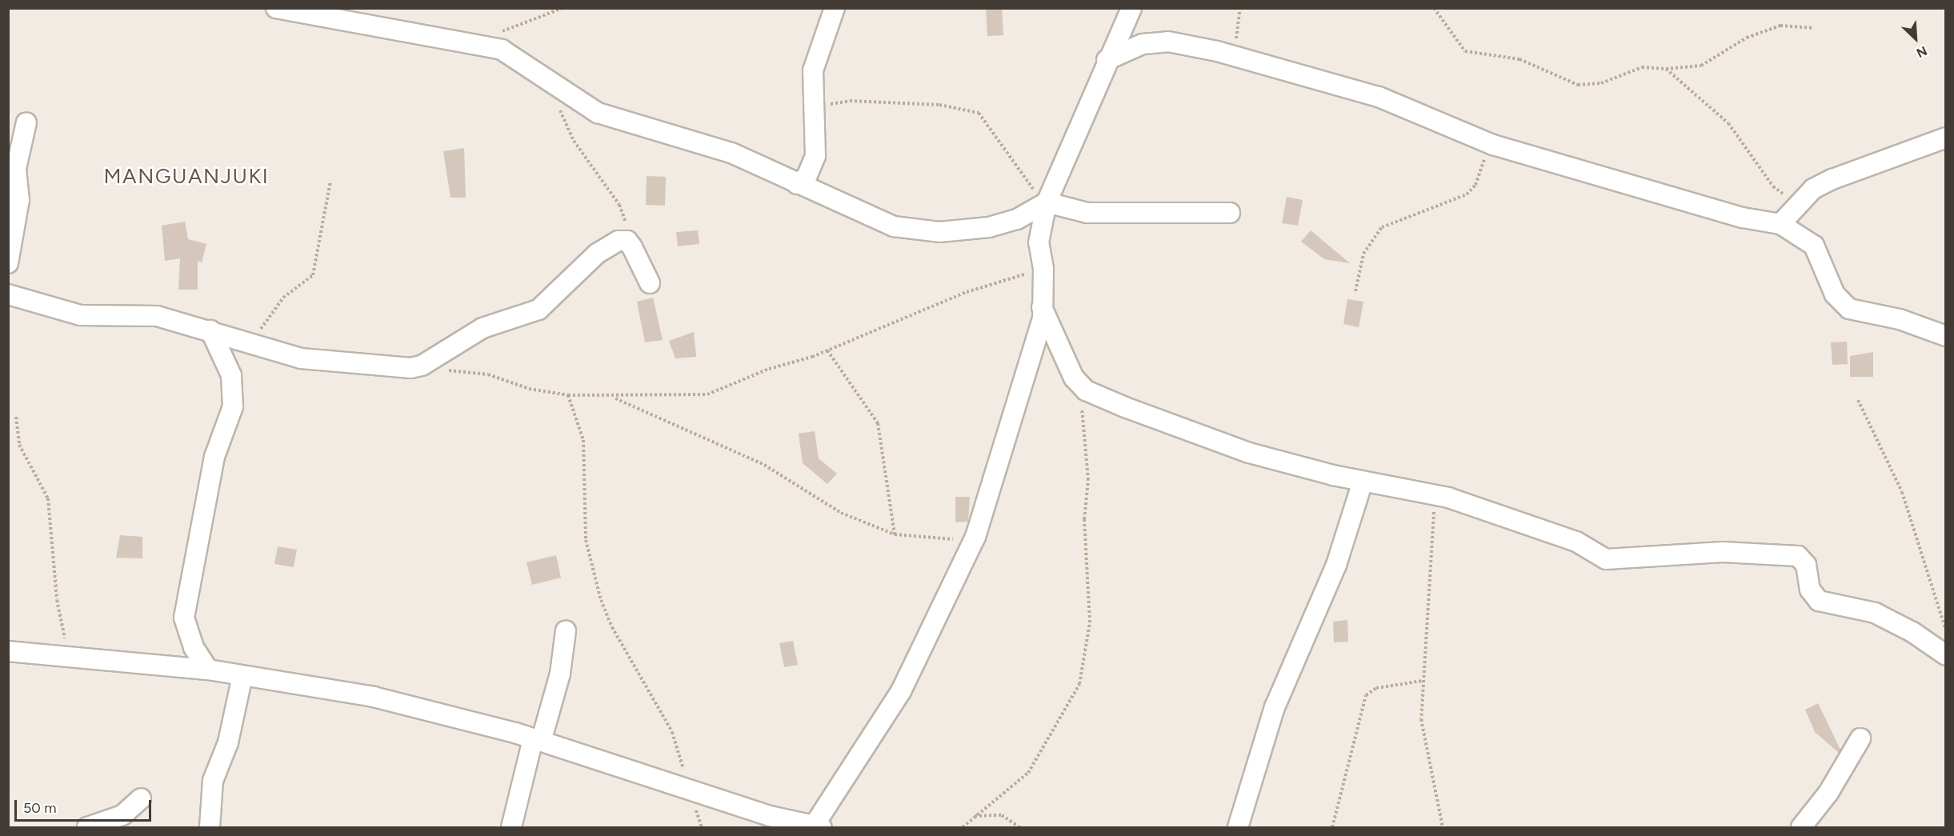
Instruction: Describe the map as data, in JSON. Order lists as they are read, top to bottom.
{
  "districts": ["MANGUANJUKI"],
  "scale_bar": "50 m",
  "north": "bottom right"
}
